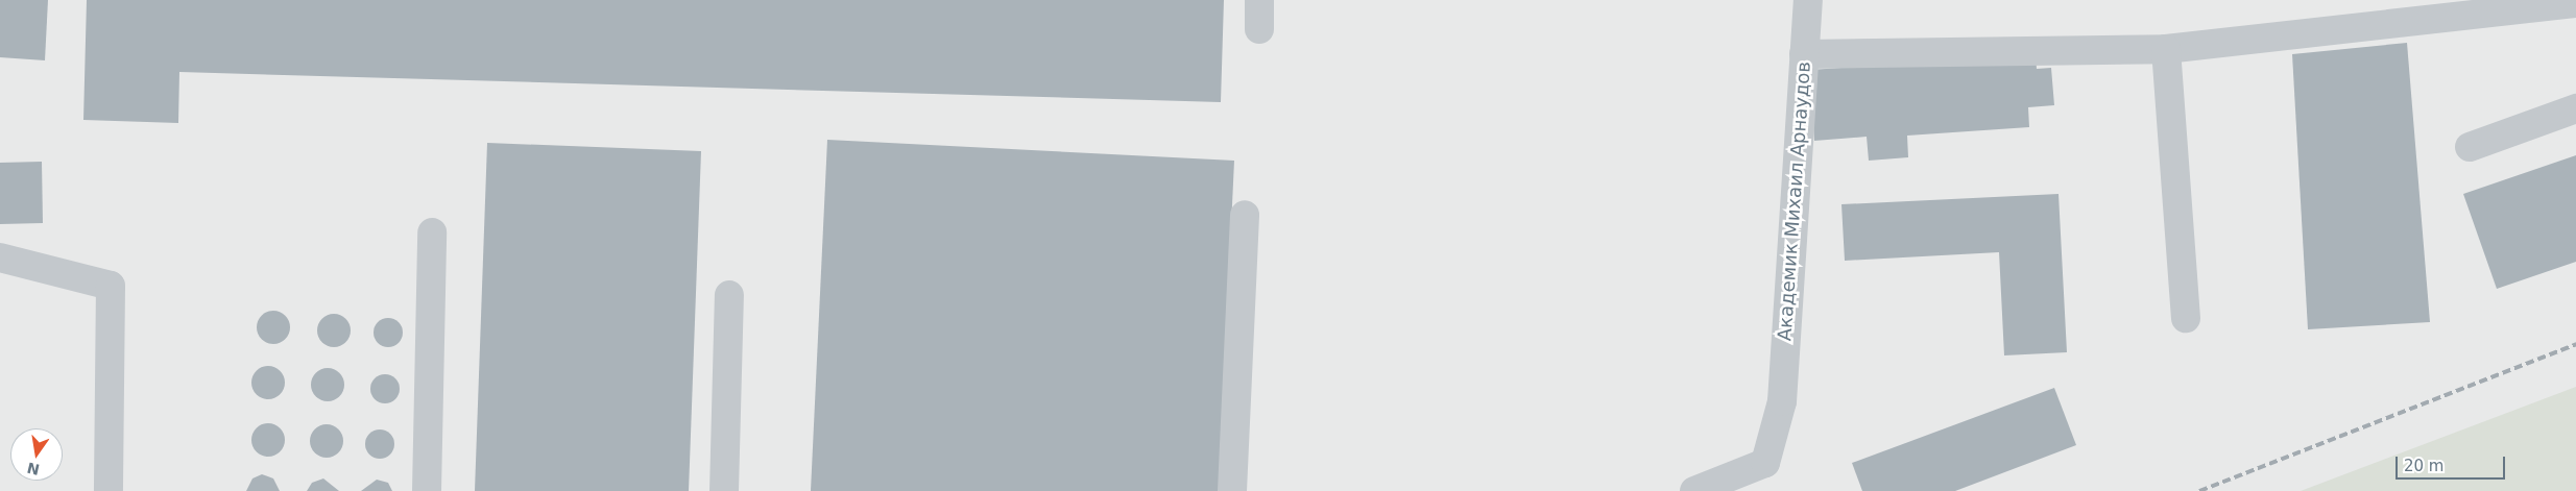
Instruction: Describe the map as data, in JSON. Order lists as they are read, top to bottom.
{
  "streets": {
    "street": ["Академик Михаил Арнаудов"]
  },
  "scale_bar": "20 m",
  "north": "bottom"
}
